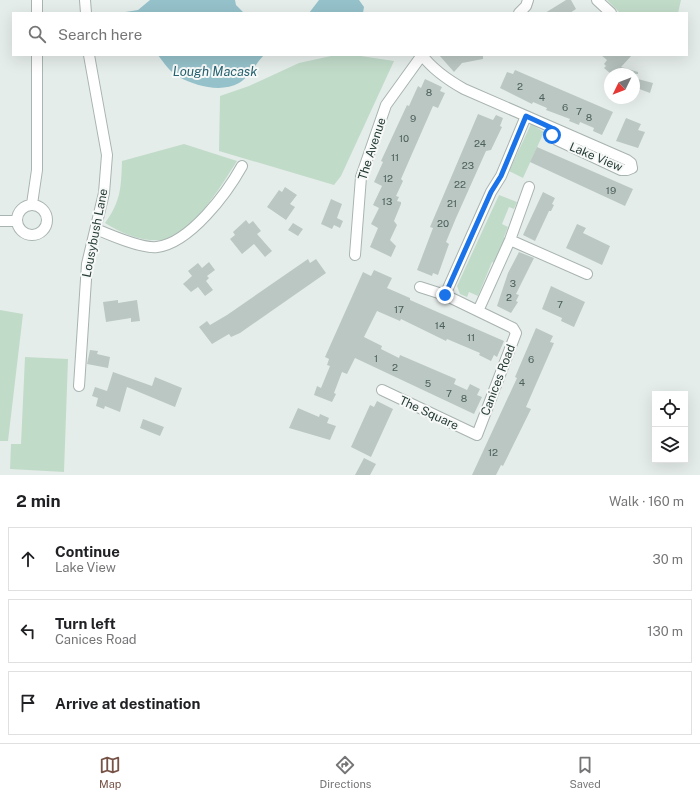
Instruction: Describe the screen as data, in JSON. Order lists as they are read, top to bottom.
{
  "streets": {
    "street": [
      "The Avenue",
      "Lake View",
      "Lousybush Lane",
      "Canices Road",
      "The Square"
    ]
  },
  "crossings": [
    ["Canices Road", "The Square"]
  ],
  "water": ["Lough Macask"],
  "house_numbers": [
    "2",
    "8",
    "4",
    "6",
    "7",
    "8",
    "9",
    "10",
    "24",
    "11",
    "23",
    "12",
    "22",
    "19",
    "13",
    "21",
    "20",
    "3",
    "2",
    "7",
    "17",
    "14",
    "11",
    "1",
    "6",
    "2",
    "4",
    "5",
    "7",
    "8",
    "12"
  ],
  "north": "bottom left",
  "page": {
    "search": "Search here",
    "heading": ["2 min", "Walk · 160 m"],
    "list": [
      ["Continue", "Lake View", "30 m"],
      ["Turn left", "Canices Road", "130 m"],
      "Arrive at destination"
    ],
    "nav": ["Map", "Directions", "Saved"]
  }
}
